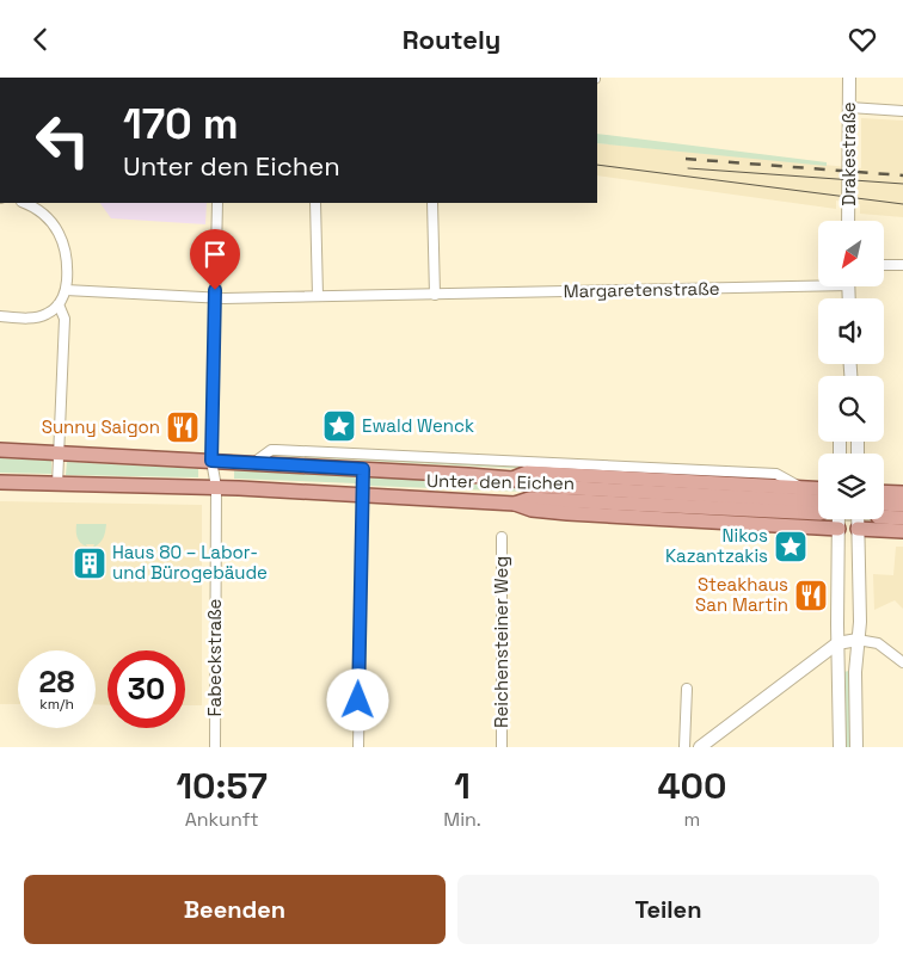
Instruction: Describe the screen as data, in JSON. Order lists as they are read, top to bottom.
{
  "streets": {
    "main road": ["Drakestraße", "Unter den Eichen"],
    "street": ["Margaretenstraße", "Reichensteiner Weg", "Fabeckstraße"]
  },
  "crossings": [
    ["Margaretenstraße", "Fabeckstraße"],
    ["Unter den Eichen", "Fabeckstraße"]
  ],
  "places": {
    "place": ["Ewald Wenck", "Nikos Kazantzakis"],
    "restaurant": ["Sunny Saigon", "Steakhaus San Martin"],
    "building": ["Haus 80 – Labor- und Bürogebäude"]
  },
  "north": "bottom left",
  "page": {
    "header": "Routely",
    "turn": ["170 m", "Unter den Eichen"],
    "speed": "28 km/h",
    "limit": "30",
    "eta": [
      "10:57",
      "Ankunft",
      "1",
      "Min.",
      "400",
      "m"
    ],
    "buttons": ["Beenden", "Teilen"]
  }
}
